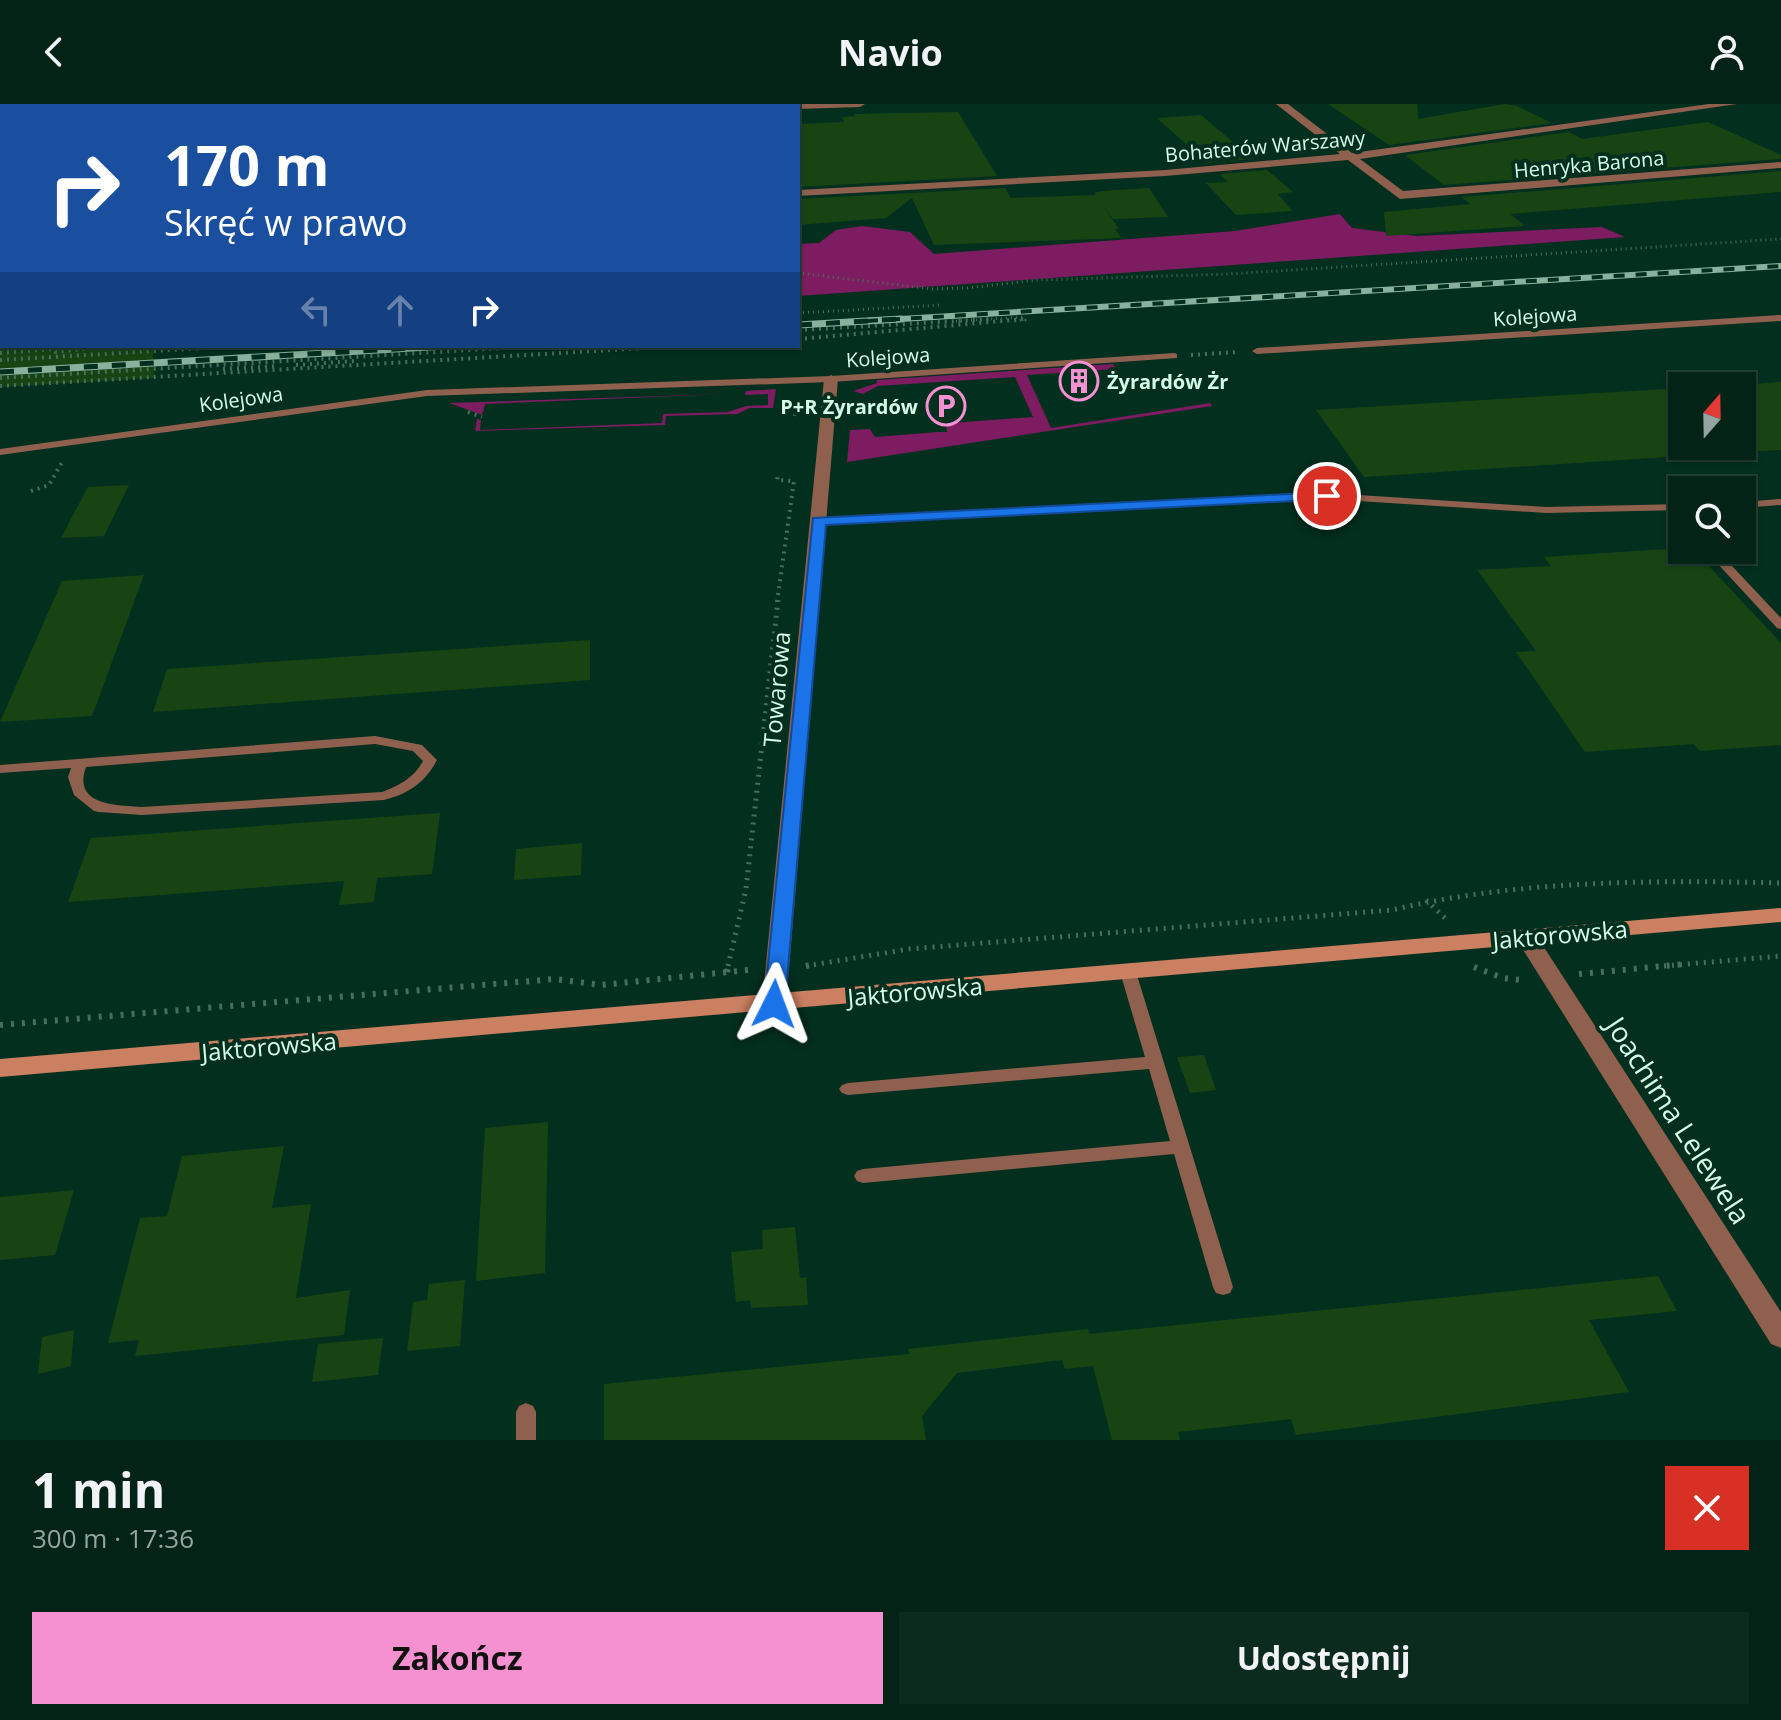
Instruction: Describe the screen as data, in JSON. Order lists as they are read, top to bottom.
{
  "streets": {
    "main road": ["Jaktorowska"],
    "street": [
      "Bohaterów Warszawy",
      "Henryka Barona",
      "Towarowa",
      "Joachima Lelewela"
    ],
    "lane": ["Kolejowa"]
  },
  "crossings": [
    ["Bohaterów Warszawy", "Henryka Barona"],
    ["Kolejowa", "Towarowa"],
    ["Towarowa", "Jaktorowska"],
    ["Jaktorowska", "Joachima Lelewela"]
  ],
  "places": {
    "building": ["Żyrardów Żr"],
    "parking": ["P+R Żyrardów"]
  },
  "north": "top",
  "page": {
    "header": "Navio",
    "turn": ["170 m", "Skręć w prawo"],
    "heading": ["1 min", "300 m · 17:36"],
    "buttons": ["Zakończ", "Udostępnij"]
  }
}
